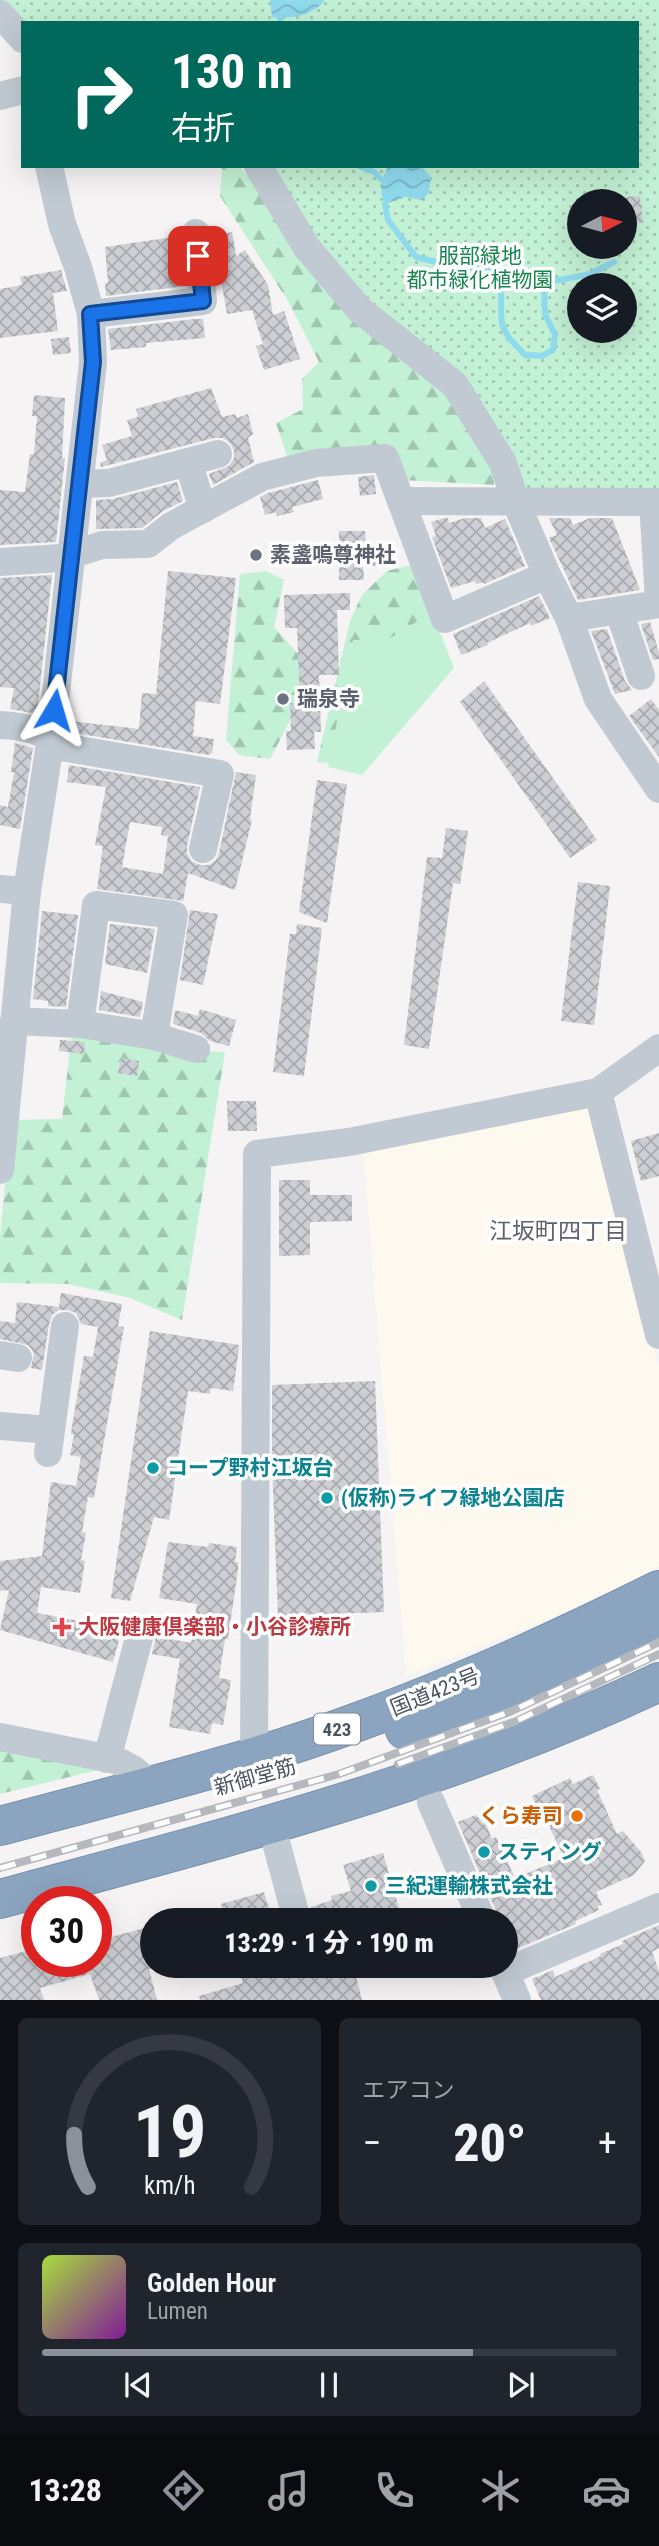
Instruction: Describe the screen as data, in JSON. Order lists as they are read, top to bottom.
{
  "streets": {
    "highway": ["国道423号", "423", "新御堂筋"]
  },
  "districts": ["江坂町四丁目"],
  "parks": ["服部緑地 都市緑化植物園"],
  "places": {
    "other": [
      "素盞嗚尊神社",
      "瑞泉寺",
      "コープ野村江坂台",
      "(仮称)ライフ緑地公園店",
      "くら寿司",
      "スティング",
      "三紀運輸株式会社"
    ],
    "health": ["大阪健康倶楽部・小谷診療所"]
  },
  "north": "right",
  "page": {
    "turn": ["130 m", "右折"],
    "limit": "30",
    "trip": "13:29 · 1 分 · 190 m",
    "tile": "エアコン",
    "heat": ["−", "20°", "+"],
    "song": ["Golden Hour", "Lumen"],
    "tabs": "13:28",
    "gauge": ["19", "km/h"]
  }
}
